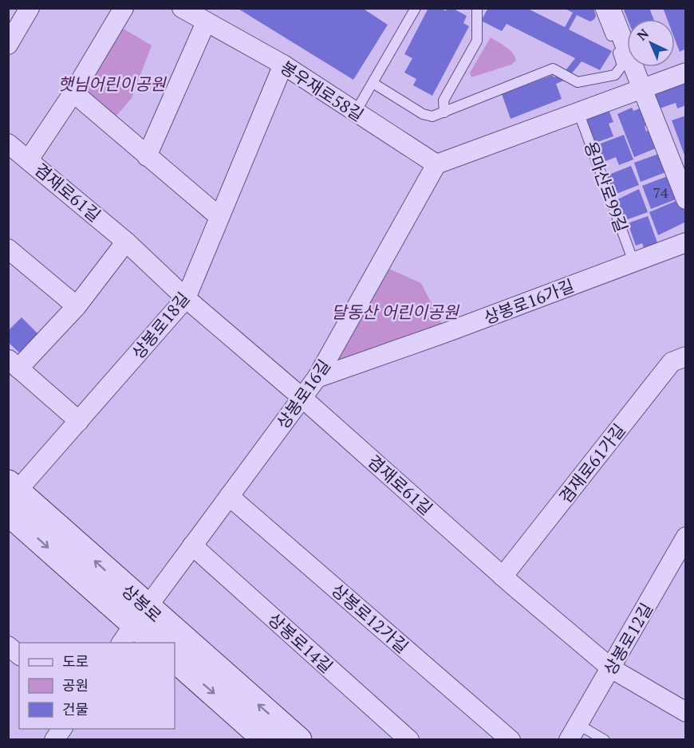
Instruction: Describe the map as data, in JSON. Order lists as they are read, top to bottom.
{
  "streets": {
    "main road": ["상봉로"],
    "street": [
      "봉우재로58길",
      "겸재로61길",
      "상봉로16가길",
      "상봉로18길",
      "상봉로16길",
      "겸재로61가길",
      "상봉로12가길",
      "상봉로12길",
      "상봉로14길"
    ],
    "lane": ["용마산로99길"]
  },
  "crossings": [
    ["봉우재로58길", "상봉로18길"],
    ["봉우재로58길", "상봉로16길"],
    ["용마산로99길", "상봉로16가길"],
    ["겸재로61길", "상봉로18길"],
    ["겸재로61길", "상봉로16길"],
    ["겸재로61길", "겸재로61가길"],
    ["겸재로61길", "상봉로12길"],
    ["상봉로16가길", "상봉로16길"],
    ["상봉로18길", "상봉로"],
    ["상봉로16길", "상봉로"],
    ["상봉로16길", "상봉로12가길"],
    ["상봉로16길", "상봉로14길"]
  ],
  "parks": ["햇님어린이공원", "달동산 어린이공원"],
  "house_numbers": ["74"],
  "legend": ["도로", "공원", "건물"],
  "north": "top left"
}
